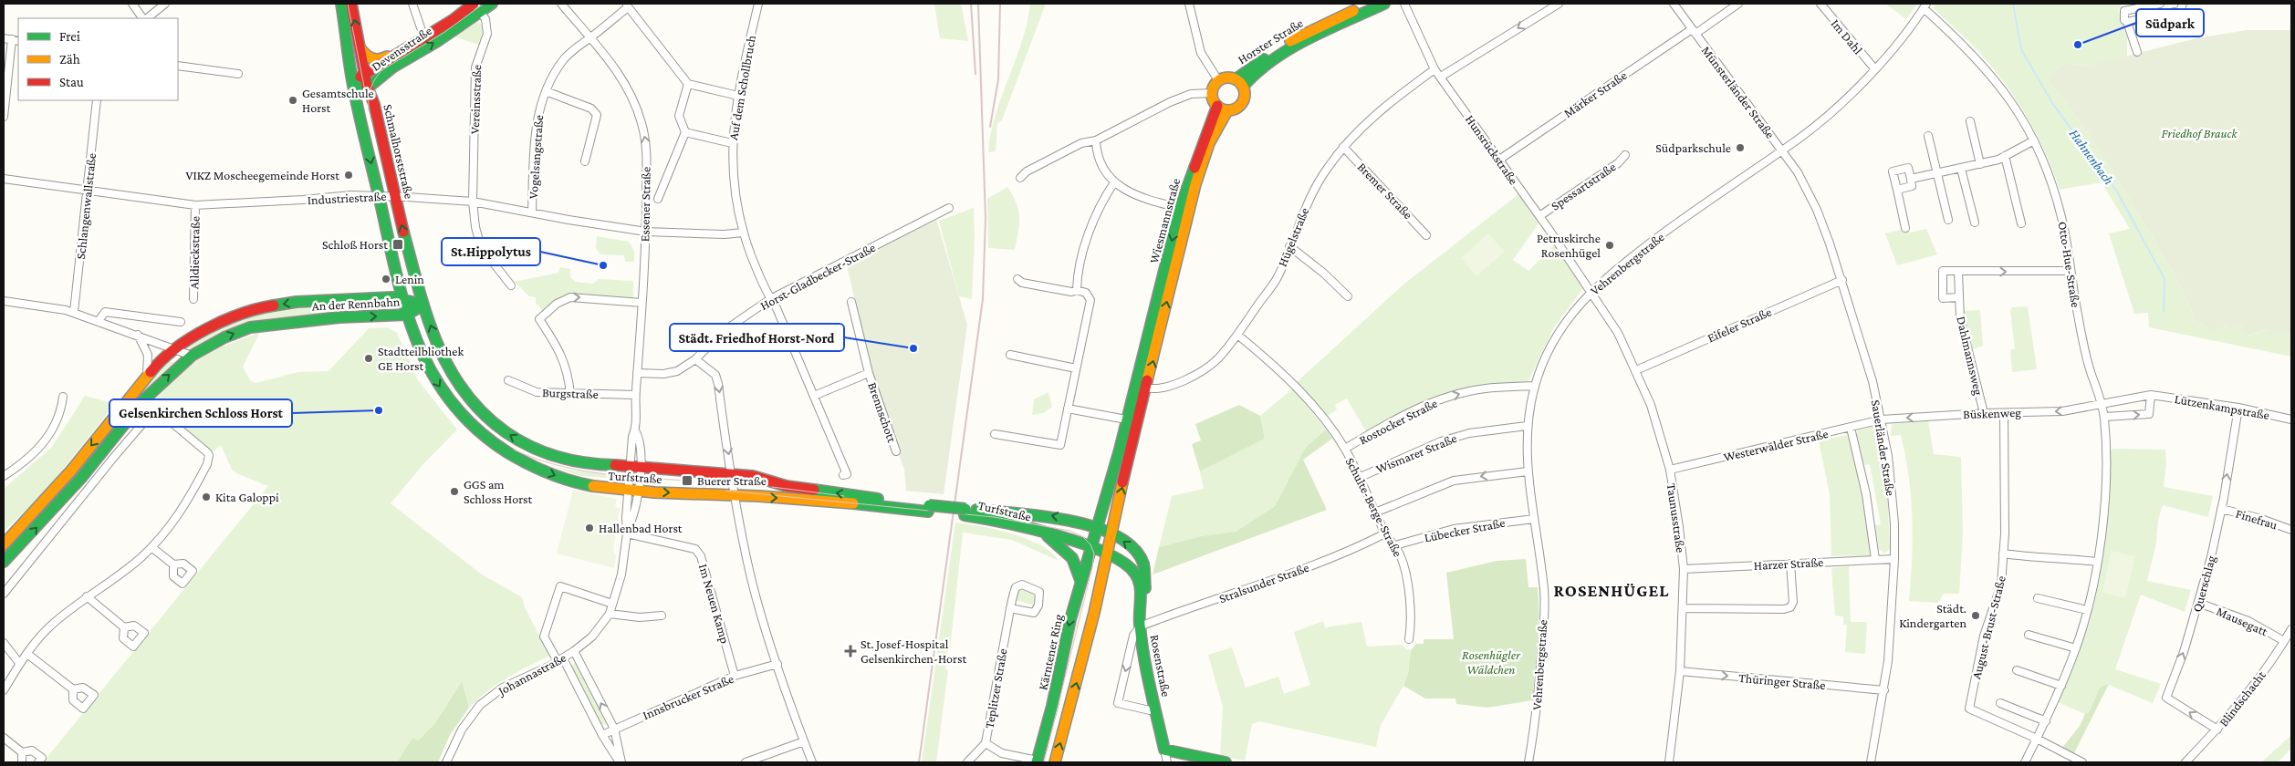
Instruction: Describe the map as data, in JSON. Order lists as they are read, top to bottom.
{
  "streets": {
    "main road": [
      "Horster Straße",
      "Devensstraße",
      "Schmalhorststraße",
      "Wiesmannstraße",
      "An der Rennbahn",
      "Turfstraße",
      "Kärntener Ring",
      "Rosenstraße"
    ],
    "street": [
      "Im Dahl",
      "Auf dem Schollbruch",
      "Münsterländer Straße",
      "Märker Straße",
      "Vereinsstraße",
      "Hunsrückstraße",
      "Vogelsangstraße",
      "Spessartstraße",
      "Bremer Straße",
      "Industriestraße",
      "Essener Straße",
      "Schlangenwallstraße",
      "Hügelstraße",
      "Alldieckstraße",
      "Vehrenbergstraße",
      "Otto-Hue-Straße",
      "Horst-Gladbecker-Straße",
      "Eifeler Straße",
      "Dahlmannsweg",
      "Burgstraße",
      "Lützenkampstraße",
      "Brennschott",
      "Büskenweg",
      "Rostocker Straße",
      "Westerwälder Straße",
      "Sauerländer Straße",
      "Wismarer Straße",
      "Schulte-Berge-Straße",
      "Taunusstraße",
      "Finefrau",
      "Lübecker Straße",
      "Harzer Straße",
      "Stralsunder Straße",
      "Querschlag",
      "Im Neuen Kamp",
      "Mausegatt",
      "August-Brust-Straße",
      "Johannastraße",
      "Thüringer Straße",
      "Teplitzer Straße",
      "Innsbrucker Straße",
      "Blindschacht"
    ]
  },
  "crossings": [
    ["Im Dahl", "Vehrenbergstraße"],
    ["Horster Straße", "Wiesmannstraße"],
    ["Devensstraße", "Vereinsstraße"],
    ["Devensstraße", "Schmalhorststraße"],
    ["Auf dem Schollbruch", "Industriestraße"],
    ["Auf dem Schollbruch", "Horst-Gladbecker-Straße"],
    ["Auf dem Schollbruch", "Brennschott"],
    ["Münsterländer Straße", "Märker Straße"],
    ["Münsterländer Straße", "Vehrenbergstraße"],
    ["Münsterländer Straße", "Sauerländer Straße"],
    ["Märker Straße", "Hunsrückstraße"],
    ["Vereinsstraße", "Industriestraße"],
    ["Hunsrückstraße", "Spessartstraße"],
    ["Hunsrückstraße", "Hügelstraße"],
    ["Hunsrückstraße", "Vehrenbergstraße"],
    ["Hunsrückstraße", "Taunusstraße"],
    ["Schmalhorststraße", "Industriestraße"],
    ["Schmalhorststraße", "An der Rennbahn"],
    ["Schmalhorststraße", "Turfstraße"],
    ["Vogelsangstraße", "Industriestraße"],
    ["Vogelsangstraße", "Essener Straße"],
    ["Bremer Straße", "Hügelstraße"],
    ["Industriestraße", "Essener Straße"],
    ["Industriestraße", "Schlangenwallstraße"],
    ["Industriestraße", "Alldieckstraße"],
    ["Essener Straße", "Burgstraße"],
    ["Essener Straße", "Turfstraße"],
    ["Essener Straße", "Johannastraße"],
    ["Wiesmannstraße", "Kärntener Ring"],
    ["Hügelstraße", "Schulte-Berge-Straße"],
    ["Vehrenbergstraße", "Otto-Hue-Straße"],
    ["Vehrenbergstraße", "Rostocker Straße"],
    ["Vehrenbergstraße", "Sauerländer Straße"],
    ["Vehrenbergstraße", "Wismarer Straße"],
    ["Vehrenbergstraße", "Taunusstraße"],
    ["Vehrenbergstraße", "Lübecker Straße"],
    ["Otto-Hue-Straße", "Lützenkampstraße"],
    ["Otto-Hue-Straße", "Büskenweg"],
    ["Otto-Hue-Straße", "August-Brust-Straße"],
    ["An der Rennbahn", "Turfstraße"],
    ["Eifeler Straße", "Sauerländer Straße"],
    ["Eifeler Straße", "Taunusstraße"],
    ["Dahlmannsweg", "Büskenweg"],
    ["Lützenkampstraße", "Büskenweg"],
    ["Lützenkampstraße", "Querschlag"],
    ["Büskenweg", "Westerwälder Straße"],
    ["Büskenweg", "Sauerländer Straße"],
    ["Büskenweg", "August-Brust-Straße"],
    ["Rostocker Straße", "Schulte-Berge-Straße"],
    ["Westerwälder Straße", "Sauerländer Straße"],
    ["Westerwälder Straße", "Taunusstraße"],
    ["Sauerländer Straße", "Harzer Straße"],
    ["Sauerländer Straße", "Thüringer Straße"],
    ["Wismarer Straße", "Schulte-Berge-Straße"],
    ["Turfstraße", "Kärntener Ring"],
    ["Turfstraße", "Johannastraße"],
    ["Schulte-Berge-Straße", "Lübecker Straße"],
    ["Schulte-Berge-Straße", "Stralsunder Straße"],
    ["Taunusstraße", "Harzer Straße"],
    ["Taunusstraße", "Thüringer Straße"],
    ["Finefrau", "Querschlag"],
    ["Stralsunder Straße", "Rosenstraße"],
    ["Querschlag", "Mausegatt"],
    ["Querschlag", "Blindschacht"],
    ["Im Neuen Kamp", "Johannastraße"],
    ["Im Neuen Kamp", "Innsbrucker Straße"],
    ["Mausegatt", "Blindschacht"],
    ["Kärntener Ring", "Teplitzer Straße"]
  ],
  "one_way": [
    "Büskenweg",
    "Rostocker Straße",
    "Querschlag",
    "Thüringer Straße"
  ],
  "districts": ["ROSENHÜGEL"],
  "water": ["Hahnenbach"],
  "parks": ["Friedhof Brauck", "Rosenhügler Wäldchen"],
  "places": {
    "other": [
      "Südpark",
      "Gesamtschule Horst",
      "Südparkschule",
      "VIKZ Moscheegemeinde Horst",
      "Petruskirche Rosenhügel",
      "St.Hippolytus",
      "Lenin",
      "Städt. Friedhof Horst-Nord",
      "Stadtteilbliothek GE Horst",
      "Gelsenkirchen Schloss Horst",
      "GGS am Schloss Horst",
      "Kita Galoppi",
      "Hallenbad Horst",
      "Städt. Kindergarten"
    ],
    "transit": ["Schloß Horst", "Buerer Straße"],
    "health": ["St. Josef-Hospital Gelsenkirchen-Horst"]
  },
  "legend": ["Frei", "Zäh", "Stau"]
}
